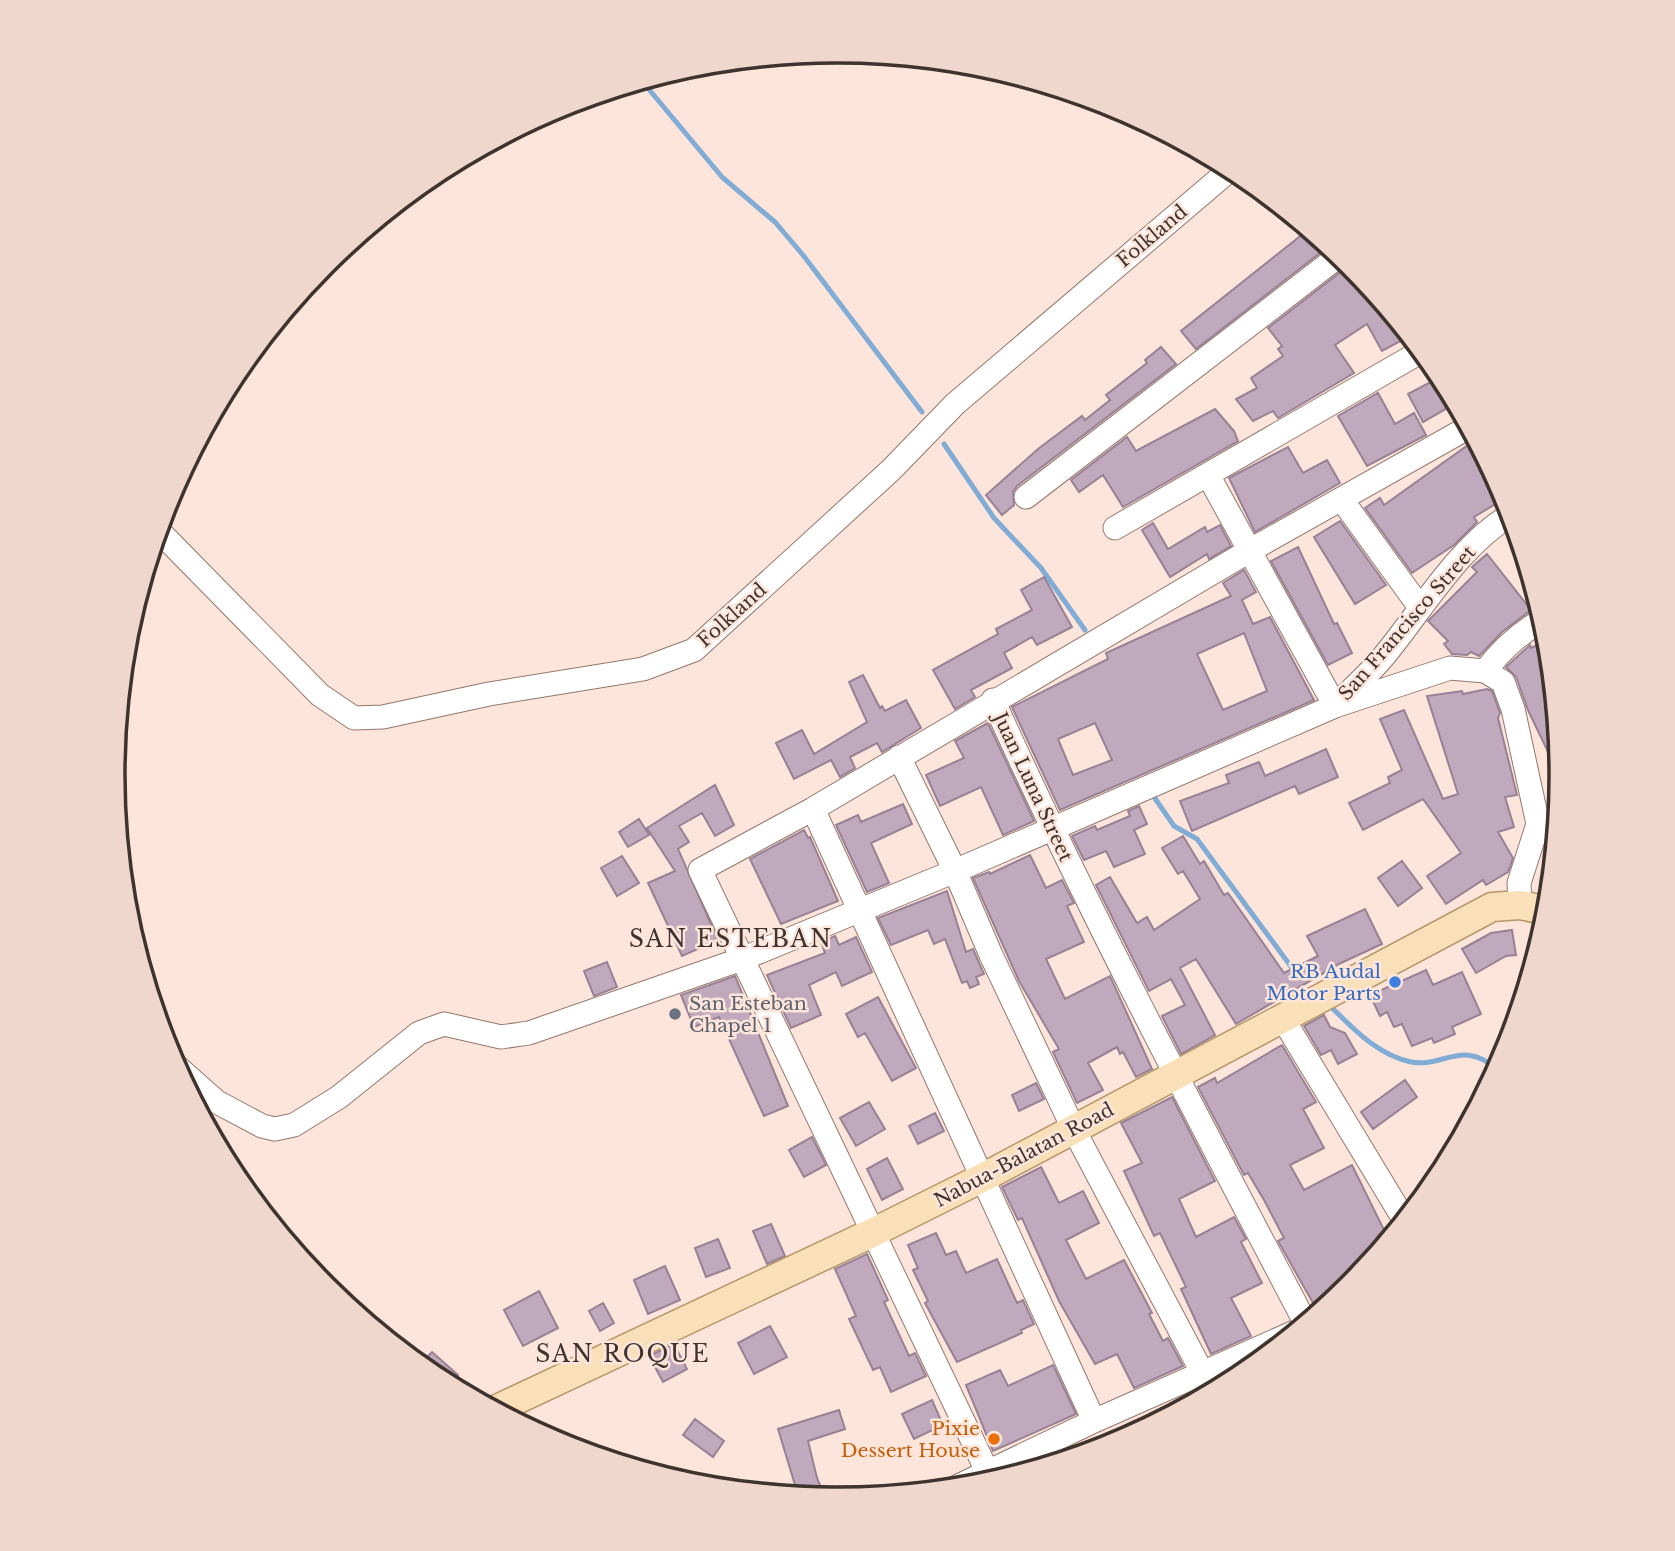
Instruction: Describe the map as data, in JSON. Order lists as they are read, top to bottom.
{
  "streets": {
    "main road": ["Nabua-Balatan Road"],
    "street": ["Folkland", "San Francisco Street", "Juan Luna Street"]
  },
  "crossings": [
    ["Juan Luna Street", "Nabua-Balatan Road"]
  ],
  "districts": ["SAN ESTEBAN", "SAN ROQUE"],
  "places": ["RB Audal Motor Parts", "San Esteban Chapel 1", "Pixie Dessert House"]
}
